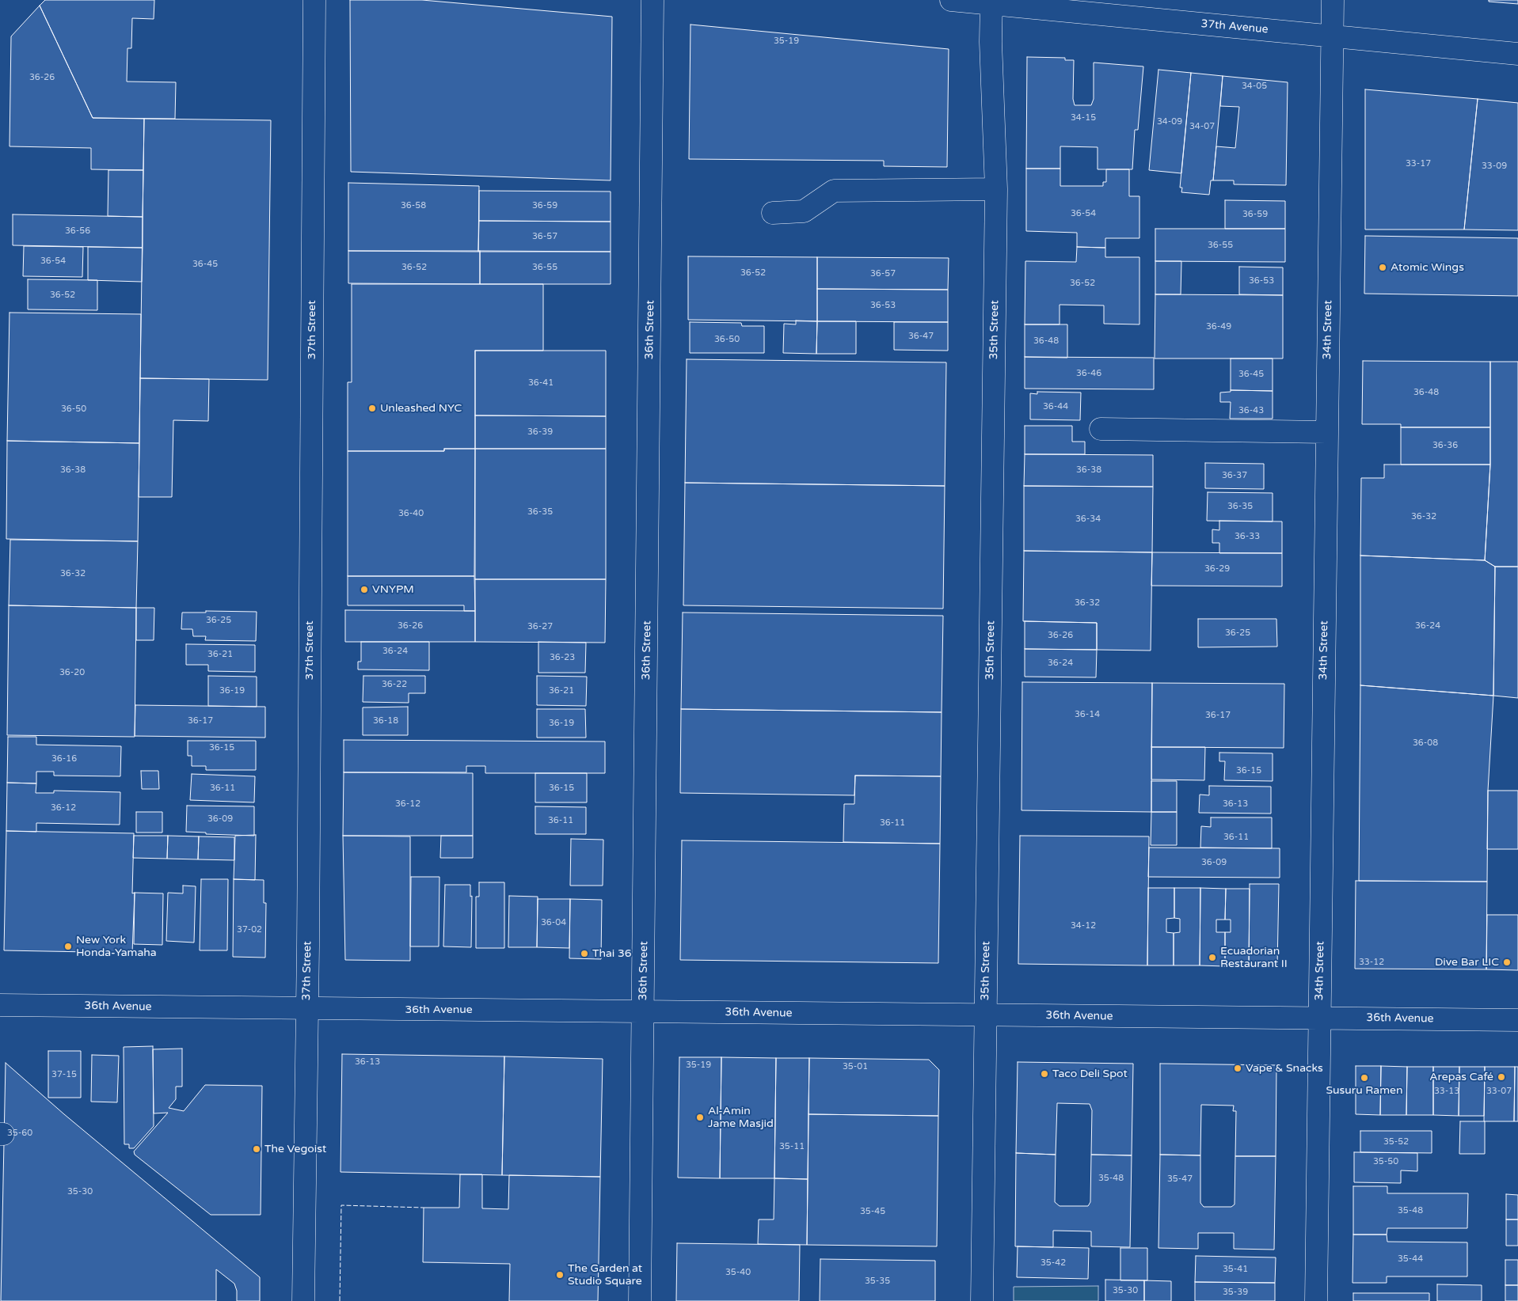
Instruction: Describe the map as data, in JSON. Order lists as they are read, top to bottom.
{
  "streets": {
    "street": [
      "37th Avenue",
      "37th Street",
      "36th Street",
      "35th Street",
      "34th Street",
      "36th Avenue"
    ]
  },
  "crossings": [
    ["37th Avenue", "35th Street"],
    ["37th Avenue", "34th Street"],
    ["37th Street", "36th Avenue"],
    ["36th Street", "36th Avenue"],
    ["35th Street", "36th Avenue"],
    ["34th Street", "36th Avenue"]
  ],
  "places": [
    "Atomic Wings",
    "Unleashed NYC",
    "VNYPM",
    "New York Honda-Yamaha",
    "Thai 36",
    "Ecuadorian Restaurant II",
    "Dive Bar LIC",
    "Vape & Snacks",
    "Taco Deli Spot",
    "Arepas Café",
    "Susuru Ramen",
    "Al-Amin Jame Masjid",
    "The Vegoist",
    "The Garden at Studio Square"
  ],
  "house_numbers": [
    "35-19",
    "36-26",
    "34-05",
    "34-15",
    "34-09",
    "34-07",
    "33-17",
    "33-09",
    "36-58",
    "36-59",
    "36-54",
    "36-59",
    "36-56",
    "36-57",
    "36-55",
    "36-54",
    "36-45",
    "36-52",
    "36-55",
    "36-52",
    "36-57",
    "36-53",
    "36-52",
    "36-52",
    "36-53",
    "36-49",
    "36-47",
    "36-50",
    "36-48",
    "36-46",
    "36-45",
    "36-41",
    "36-48",
    "36-44",
    "36-50",
    "36-43",
    "36-39",
    "36-36",
    "36-38",
    "36-38",
    "36-37",
    "36-35",
    "36-35",
    "36-40",
    "36-32",
    "36-34",
    "36-33",
    "36-29",
    "36-32",
    "36-32",
    "36-25",
    "36-26",
    "36-24",
    "36-27",
    "36-25",
    "36-26",
    "36-24",
    "36-21",
    "36-23",
    "36-24",
    "36-20",
    "36-22",
    "36-19",
    "36-21",
    "36-14",
    "36-17",
    "36-17",
    "36-18",
    "36-19",
    "36-08",
    "36-15",
    "36-16",
    "36-15",
    "36-11",
    "36-15",
    "36-12",
    "36-13",
    "36-12",
    "36-09",
    "36-11",
    "36-11",
    "36-11",
    "36-09",
    "36-04",
    "34-12",
    "37-02",
    "33-12",
    "36-13",
    "35-19",
    "35-01",
    "37-15",
    "33-13",
    "33-07",
    "35-60",
    "35-52",
    "35-11",
    "35-50",
    "35-48",
    "35-47",
    "35-30",
    "35-48",
    "35-45",
    "35-44",
    "35-42",
    "35-41",
    "35-40",
    "35-35",
    "35-30",
    "35-39"
  ]
}
